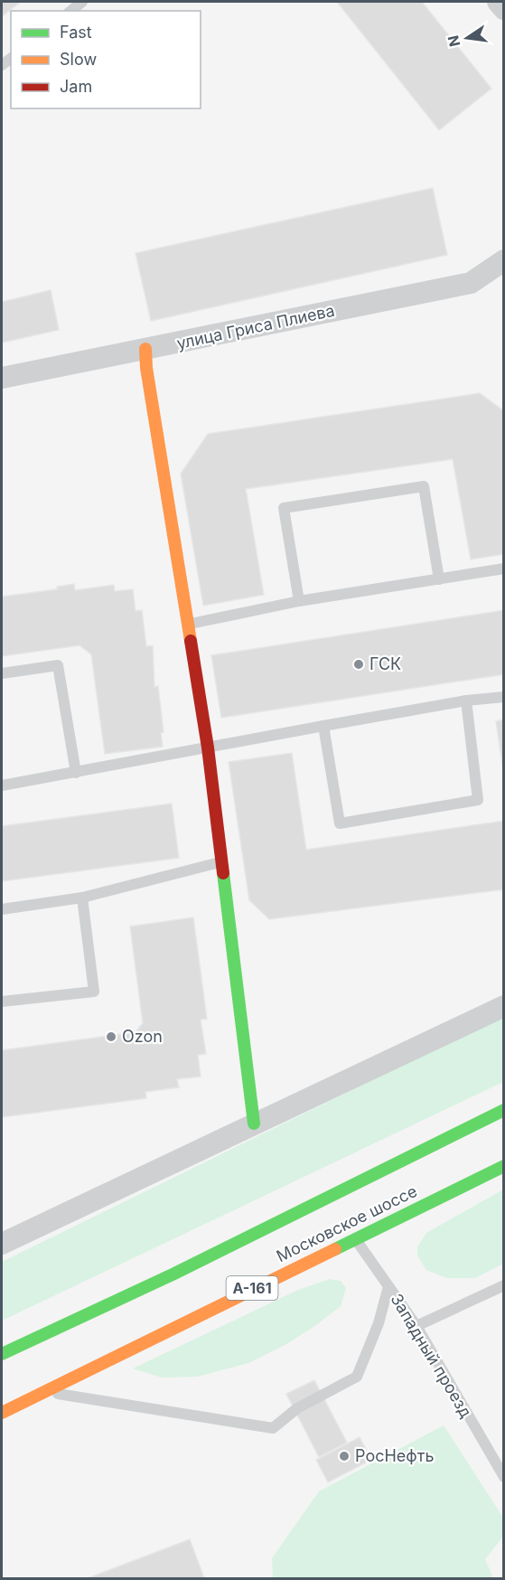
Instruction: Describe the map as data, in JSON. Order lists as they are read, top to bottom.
{
  "streets": {
    "main road": ["Московское шоссе", "А-161"],
    "street": ["улица Гриса Плиева"],
    "lane": ["Западный проезд"]
  },
  "crossings": [
    ["Московское шоссе", "Западный проезд"]
  ],
  "places": ["ГСК", "Ozon", "РосНефть"],
  "legend": ["Fast", "Slow", "Jam"],
  "north": "left"
}
